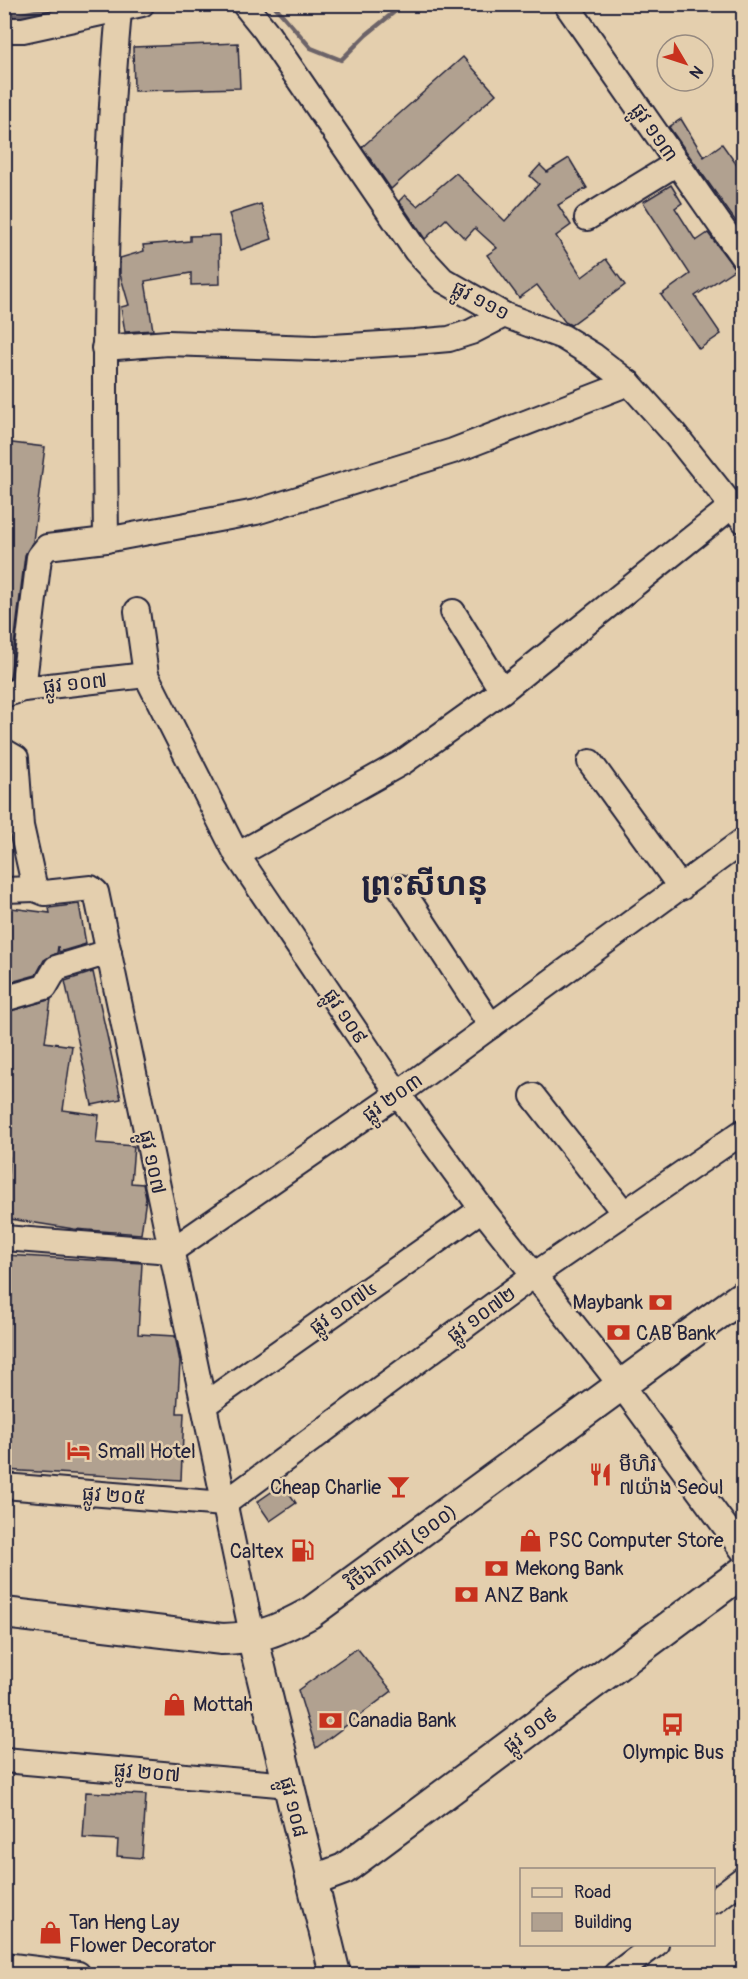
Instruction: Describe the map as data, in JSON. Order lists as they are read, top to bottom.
{
  "streets": {
    "main road": ["ផ្លូវ ១០៩", "វិថីឯករាជ្យ (១០០)", "ផ្លូវ ១០៨"],
    "street": [
      "ផ្លូវ ១១៣",
      "ផ្លូវ ១១១",
      "ផ្លូវ ១០៧",
      "ផ្លូវ ២០៣",
      "ផ្លូវ ១០៧៤",
      "ផ្លូវ ១០៧២",
      "ផ្លូវ ២០៥",
      "ផ្លូវ ២០៧"
    ]
  },
  "crossings": [
    ["ផ្លូវ ១០៧", "ផ្លូវ ១០៩"],
    ["ផ្លូវ ១០៧", "ផ្លូវ ២០៣"],
    ["ផ្លូវ ១០៧", "ផ្លូវ ១០៧៤"],
    ["ផ្លូវ ១០៧", "ផ្លូវ ១០៧២"],
    ["ផ្លូវ ១០៧", "ផ្លូវ ២០៥"],
    ["ផ្លូវ ១០៧", "វិថីឯករាជ្យ (១០០)"],
    ["ផ្លូវ ១០៧", "ផ្លូវ ១០៨"],
    ["ផ្លូវ ១០៩", "ផ្លូវ ២០៣"],
    ["ផ្លូវ ១០៩", "ផ្លូវ ១០៧៤"],
    ["ផ្លូវ ១០៩", "ផ្លូវ ១០៧២"],
    ["ផ្លូវ ១០៩", "វិថីឯករាជ្យ (១០០)"],
    ["ផ្លូវ ១០៩", "ផ្លូវ ១០៨"],
    ["ផ្លូវ ១០៧២", "ផ្លូវ ២០៥"],
    ["វិថីឯករាជ្យ (១០០)", "ផ្លូវ ១០៨"],
    ["ផ្លូវ ២០៧", "ផ្លូវ ១០៨"]
  ],
  "districts": ["ព្រះសីហនុ"],
  "places": {
    "bank": [
      "Maybank",
      "CAB Bank",
      "Mekong Bank",
      "ANZ Bank",
      "Canadia Bank"
    ],
    "hotel": ["Small Hotel"],
    "restaurant": ["មីហិរ ៧យ៉ាង Seoul"],
    "bar": ["Cheap Charlie"],
    "shop": ["PSC Computer Store", "Mottah", "Tan Heng Lay Flower Decorator"],
    "fuel station": ["Caltex"],
    "bus stop": ["Olympic Bus"]
  },
  "legend": ["Road", "Building"],
  "north": "bottom right"
}
